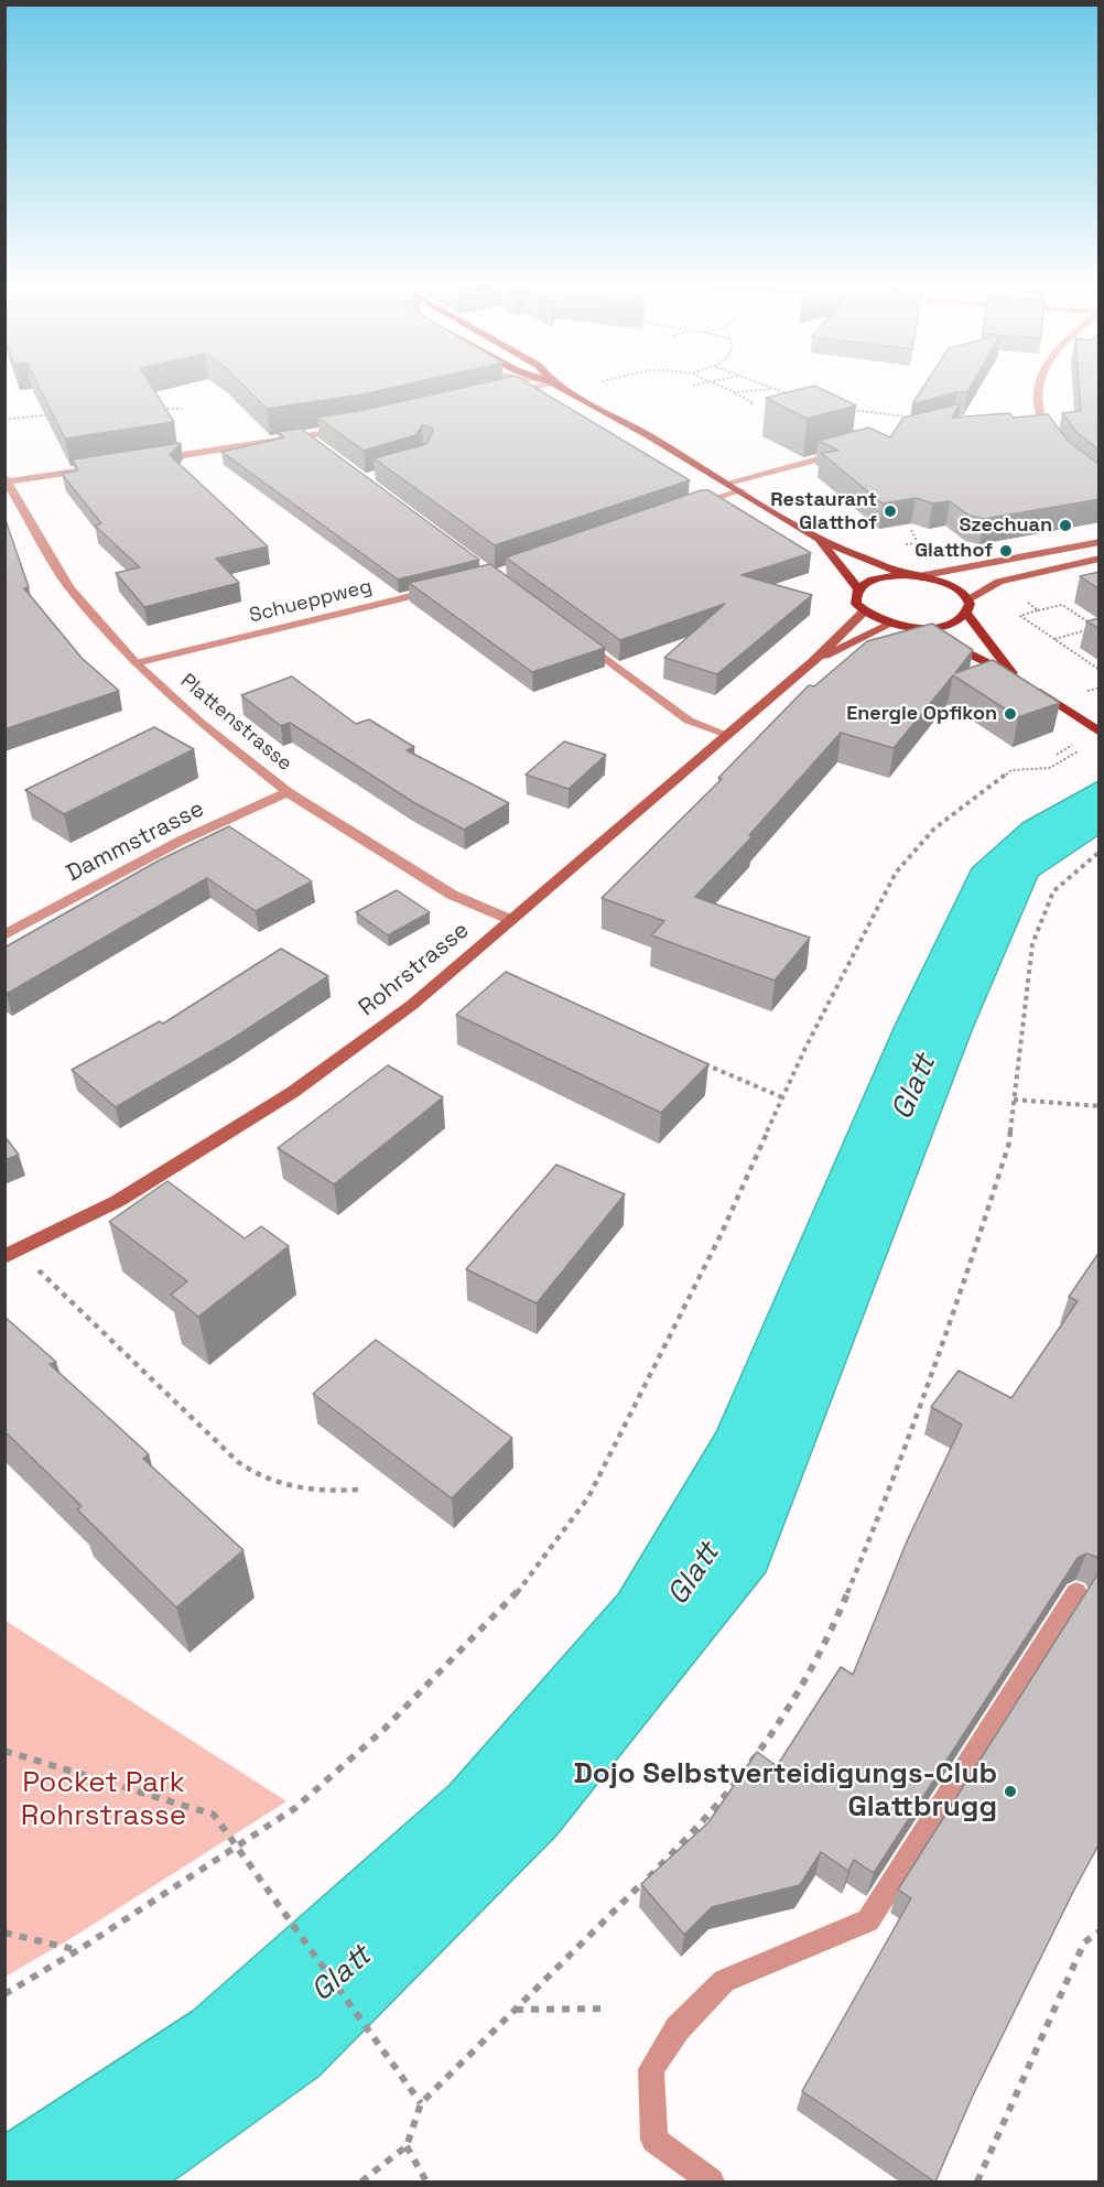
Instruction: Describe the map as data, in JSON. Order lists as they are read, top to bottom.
{
  "streets": {
    "main road": ["Rohrstrasse"],
    "street": ["Schueppweg", "Plattenstrasse", "Dammstrasse"]
  },
  "crossings": [
    ["Schueppweg", "Plattenstrasse"],
    ["Plattenstrasse", "Dammstrasse"],
    ["Plattenstrasse", "Rohrstrasse"]
  ],
  "water": ["Glatt"],
  "parks": ["Pocket Park Rohrstrasse"],
  "places": [
    "Restaurant Glatthof",
    "Szechuan",
    "Glatthof",
    "Energie Opfikon",
    "Dojo Selbstverteidigungs-Club Glattbrugg"
  ]
}
